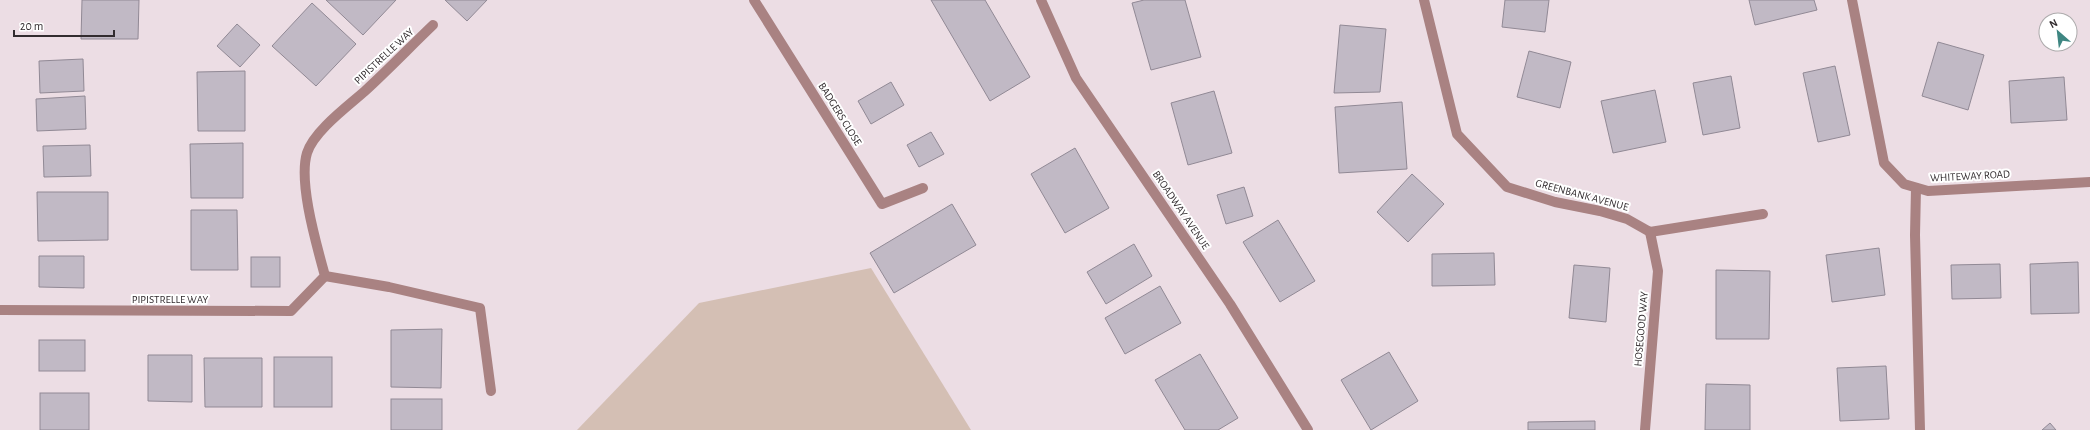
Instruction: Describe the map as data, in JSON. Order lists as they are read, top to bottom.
{
  "streets": {
    "street": [
      "PIPISTRELLE WAY",
      "BADGERS CLOSE",
      "WHITEWAY ROAD",
      "GREENBANK AVENUE",
      "BROADWAY AVENUE",
      "HOSEGOOD WAY"
    ]
  },
  "crossings": [
    ["GREENBANK AVENUE", "HOSEGOOD WAY"]
  ],
  "scale_bar": "20 m",
  "north": "top left"
}
